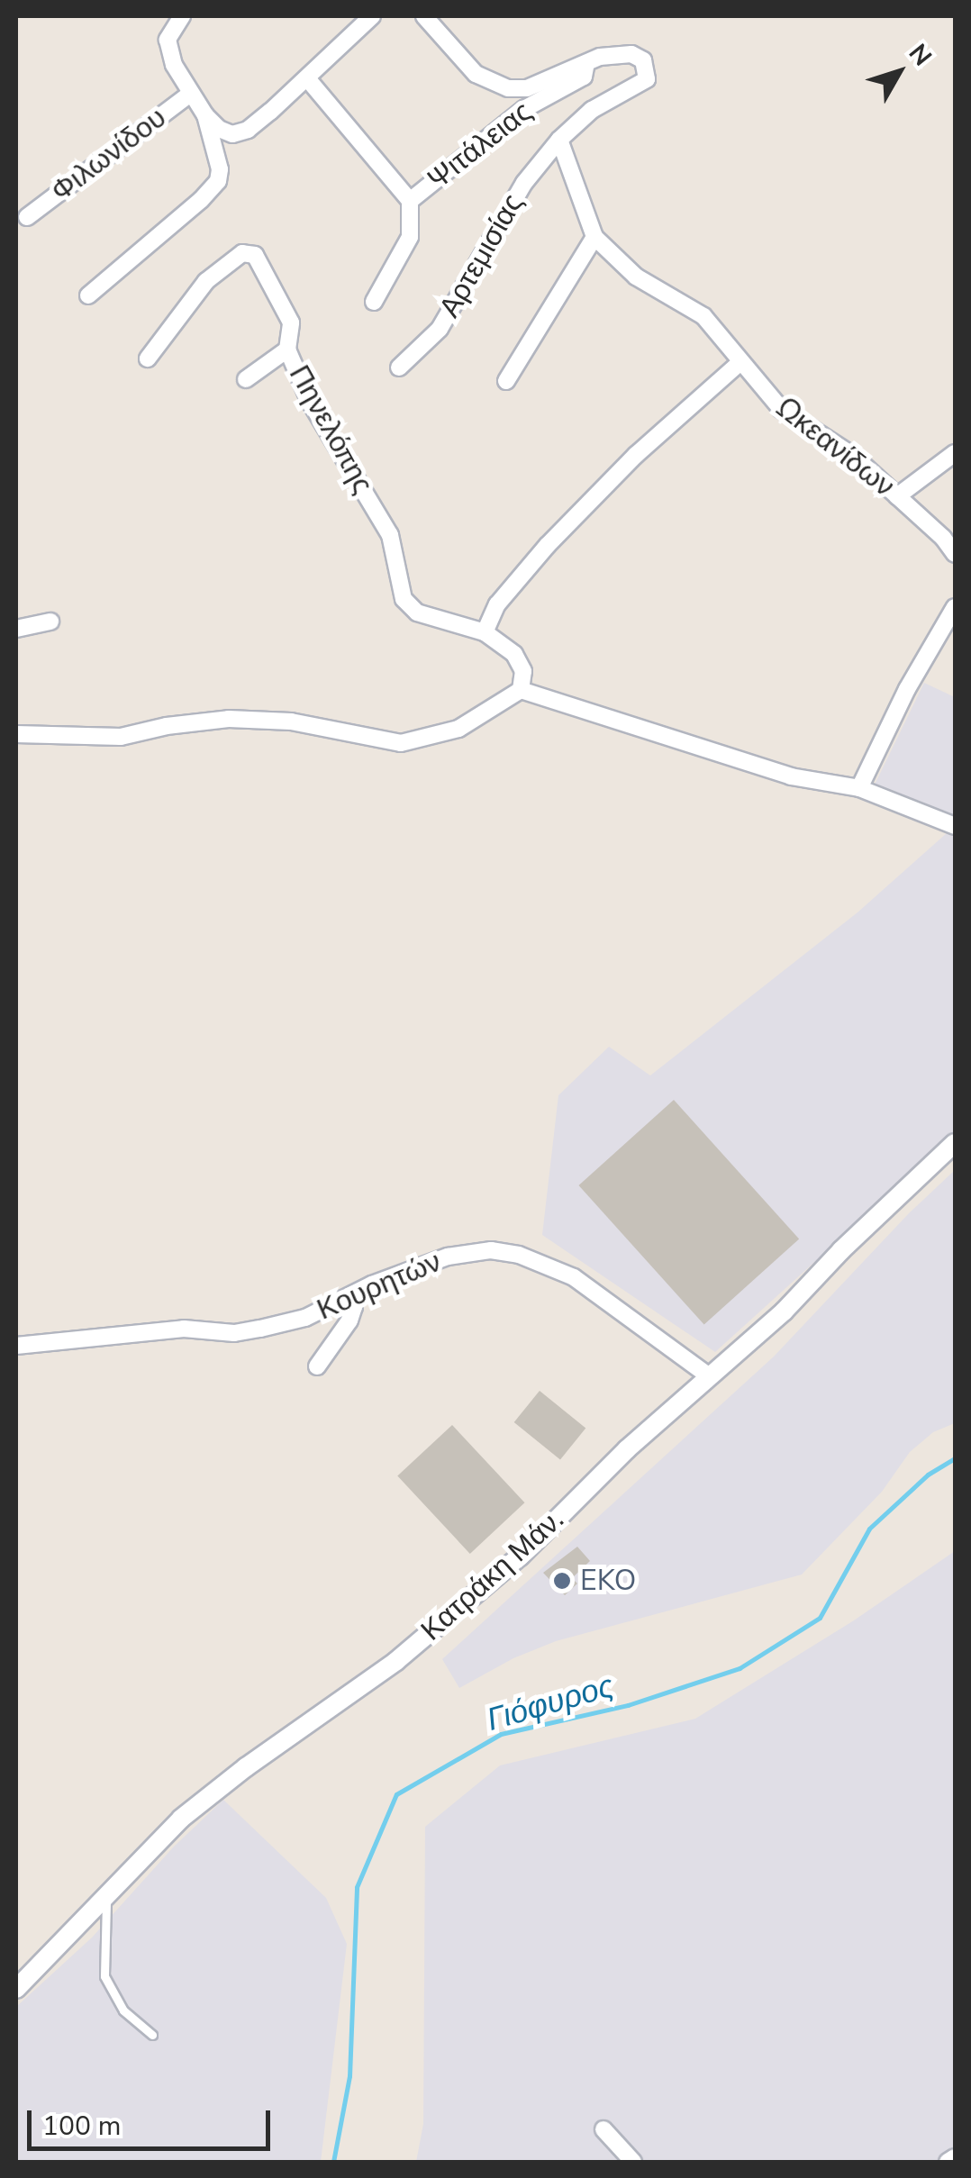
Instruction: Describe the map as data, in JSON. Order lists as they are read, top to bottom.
{
  "streets": {
    "street": [
      "Ψιτάλειας",
      "Φιλωνίδου",
      "Αρτεμισίας",
      "Πηνελόπης",
      "Ωκεανίδων",
      "Κουρητών",
      "Κατράκη Μάν."
    ]
  },
  "crossings": [
    ["Αρτεμισίας", "Ωκεανίδων"],
    ["Κουρητών", "Κατράκη Μάν."]
  ],
  "water": ["Γιόφυρος"],
  "places": ["EKO"],
  "scale_bar": "100 m",
  "north": "top right"
}
